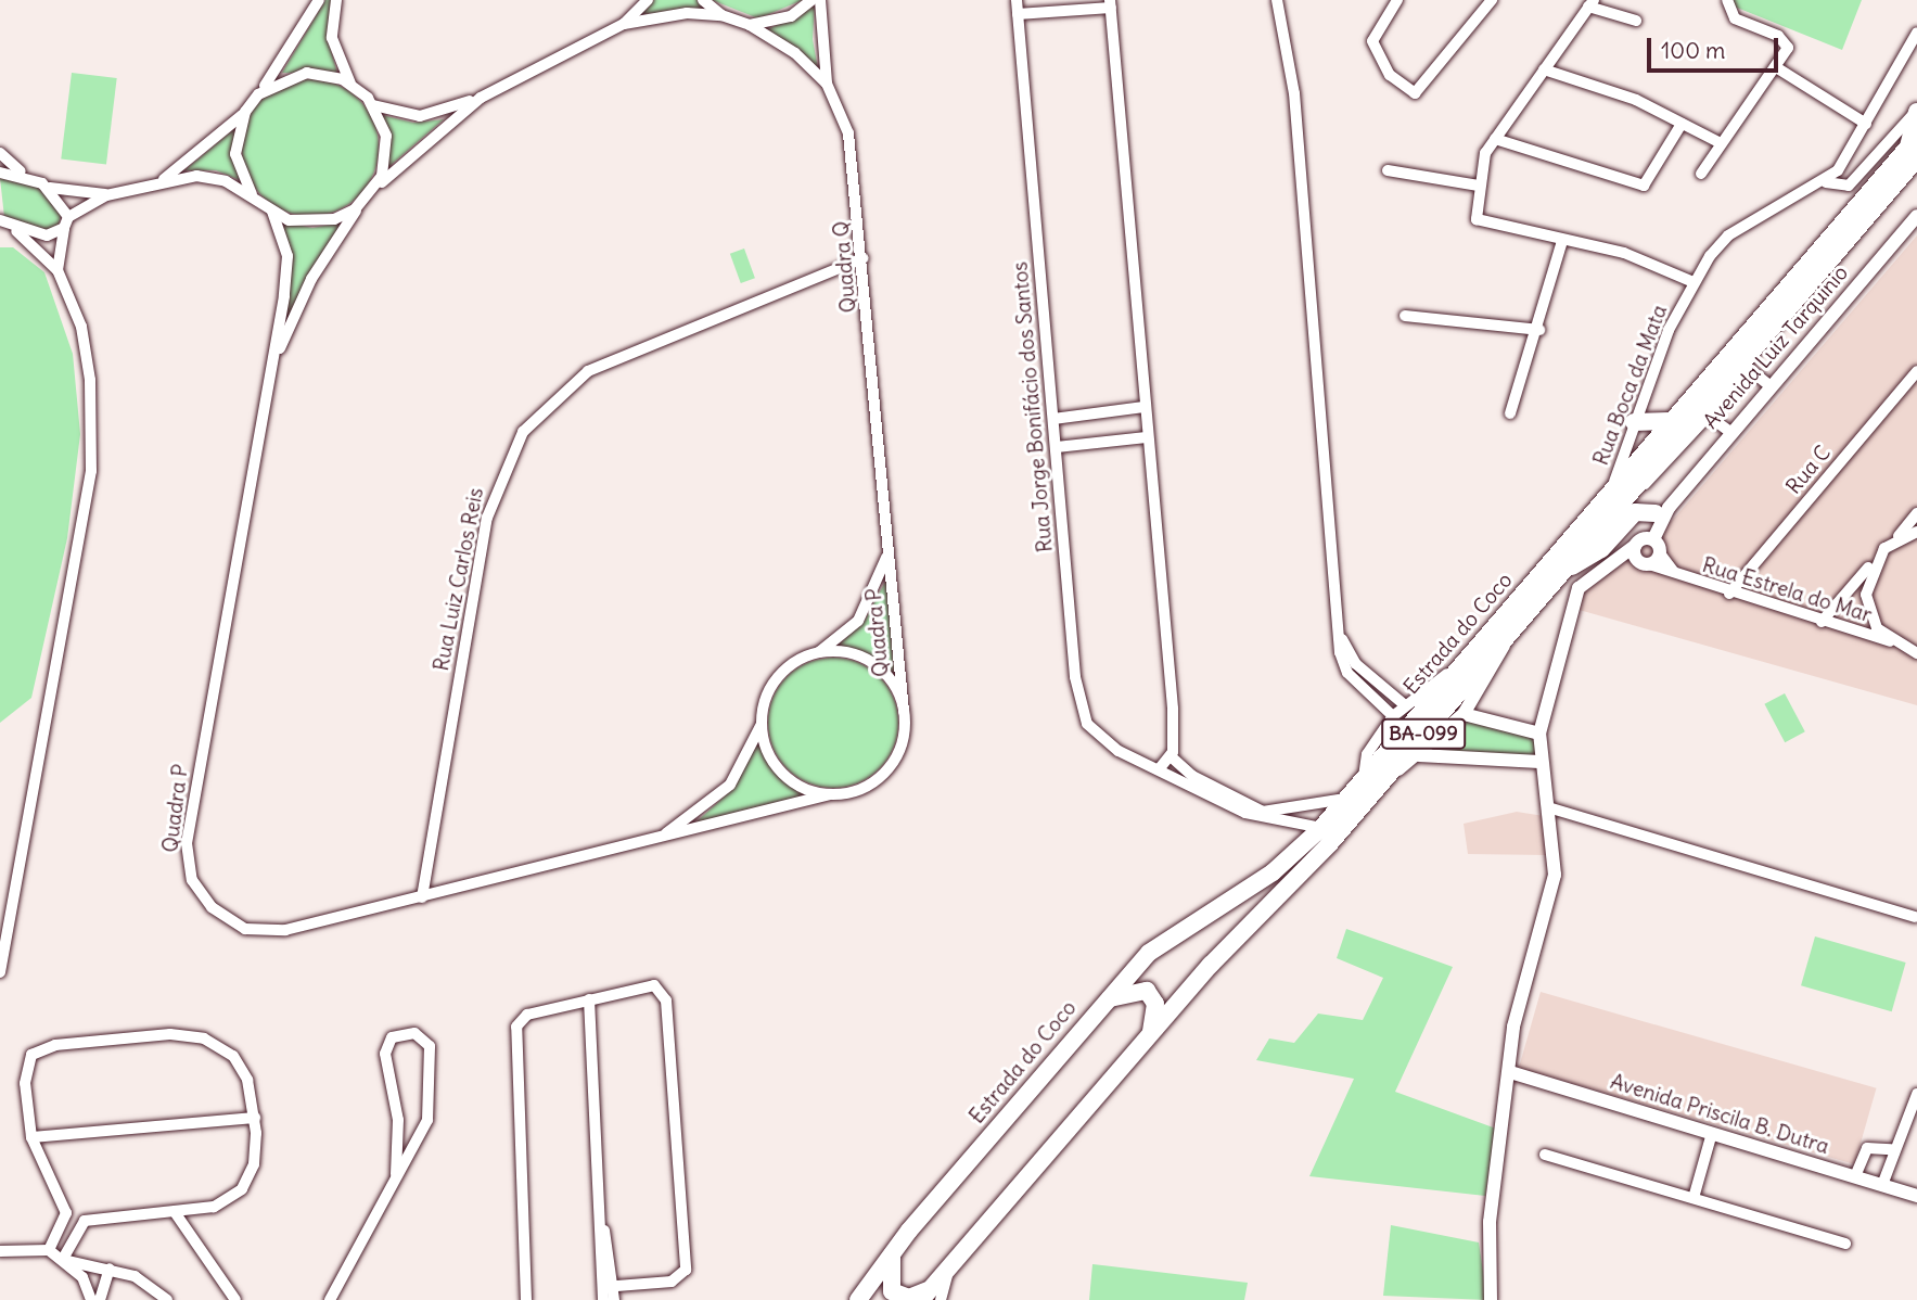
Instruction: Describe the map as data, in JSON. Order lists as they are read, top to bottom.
{
  "streets": {
    "highway": ["Estrada do Coco", "BA-099"],
    "street": [
      "Quadra Q",
      "Avenida Luiz Tarquinio",
      "Rua Boca da Mata",
      "Rua Jorge Bonifácio dos Santos",
      "Rua C",
      "Rua Luiz Carlos Reis",
      "Rua Estrela do Mar",
      "Quadra P",
      "Avenida Priscila B. Dutra"
    ]
  },
  "crossings": [
    ["Quadra Q", "Rua Luiz Carlos Reis"],
    ["Quadra Q", "Quadra P"],
    ["Avenida Luiz Tarquinio", "Avenida Priscila B. Dutra"],
    ["Rua Boca da Mata", "Estrada do Coco"],
    ["Rua C", "Rua Estrela do Mar"],
    ["Rua Luiz Carlos Reis", "Quadra P"]
  ],
  "scale_bar": "100 m"
}
